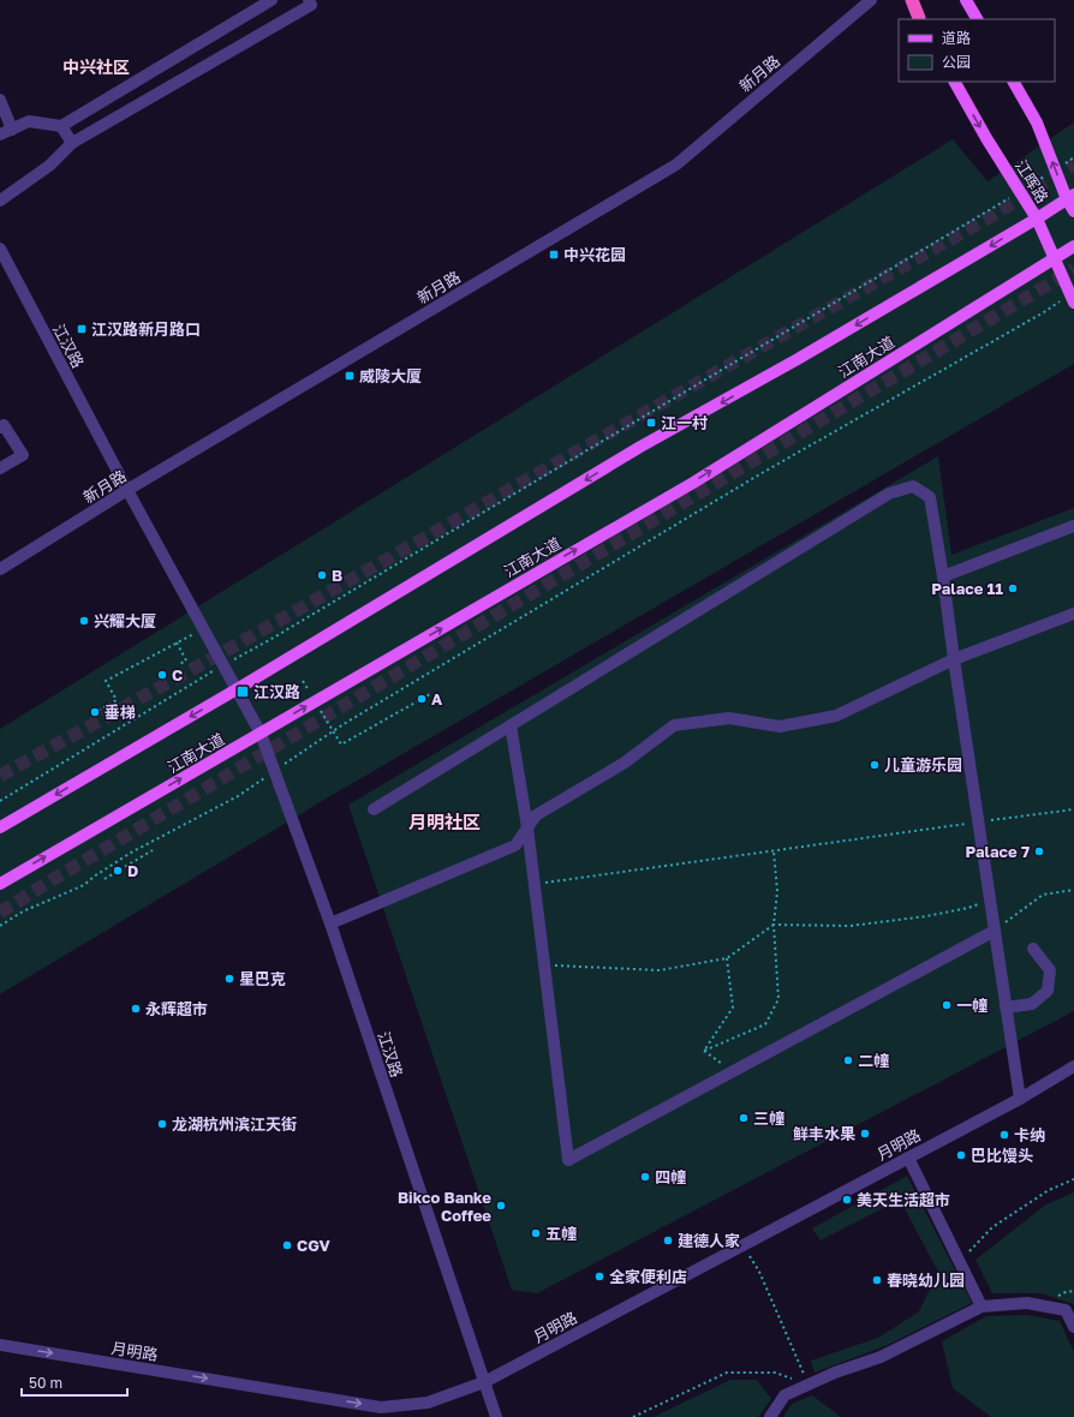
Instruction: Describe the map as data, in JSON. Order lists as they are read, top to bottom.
{
  "streets": {
    "main road": ["江晖路", "江南大道"],
    "street": ["新月路", "江汉路", "月明路"]
  },
  "crossings": [
    ["新月路", "江汉路"],
    ["江晖路", "江南大道"],
    ["江汉路", "江南大道"],
    ["江汉路", "月明路"]
  ],
  "one_way": ["月明路"],
  "districts": ["中兴社区", "月明社区"],
  "places": {
    "transit": [
      "中兴花园",
      "江汉路新月路口",
      "威陵大厦",
      "江一村",
      "江汉路"
    ],
    "other": [
      "B",
      "Palace 11",
      "兴耀大厦",
      "C",
      "A",
      "垂梯",
      "儿童游乐园",
      "Palace 7",
      "D",
      "星巴克",
      "一幢",
      "永辉超市",
      "二幢",
      "三幢",
      "龙湖杭州滨江天街",
      "鲜丰水果",
      "卡纳",
      "巴比馒头",
      "四幢",
      "美天生活超市",
      "Bikco Banke Coffee",
      "五幢",
      "建德人家",
      "CGV",
      "全家便利店",
      "春晓幼儿园"
    ]
  },
  "legend": ["道路", "公园"],
  "scale_bar": "50 m"
}
